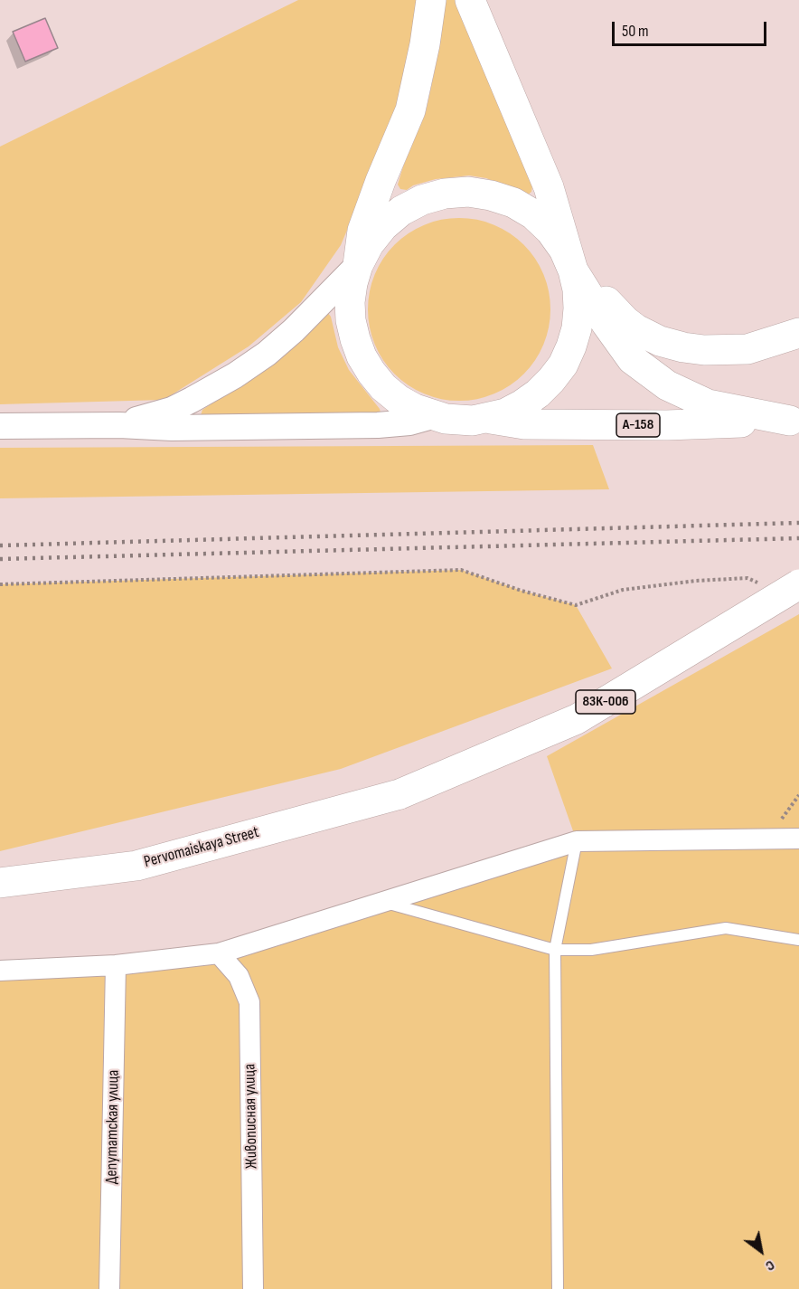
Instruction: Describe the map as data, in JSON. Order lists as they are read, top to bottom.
{
  "streets": {
    "main road": ["А-158", "83К-006", "Pervomaiskaya Street"],
    "street": ["Живописная улица", "Депутатская улица"]
  },
  "scale_bar": "50 m",
  "north": "bottom right"
}
